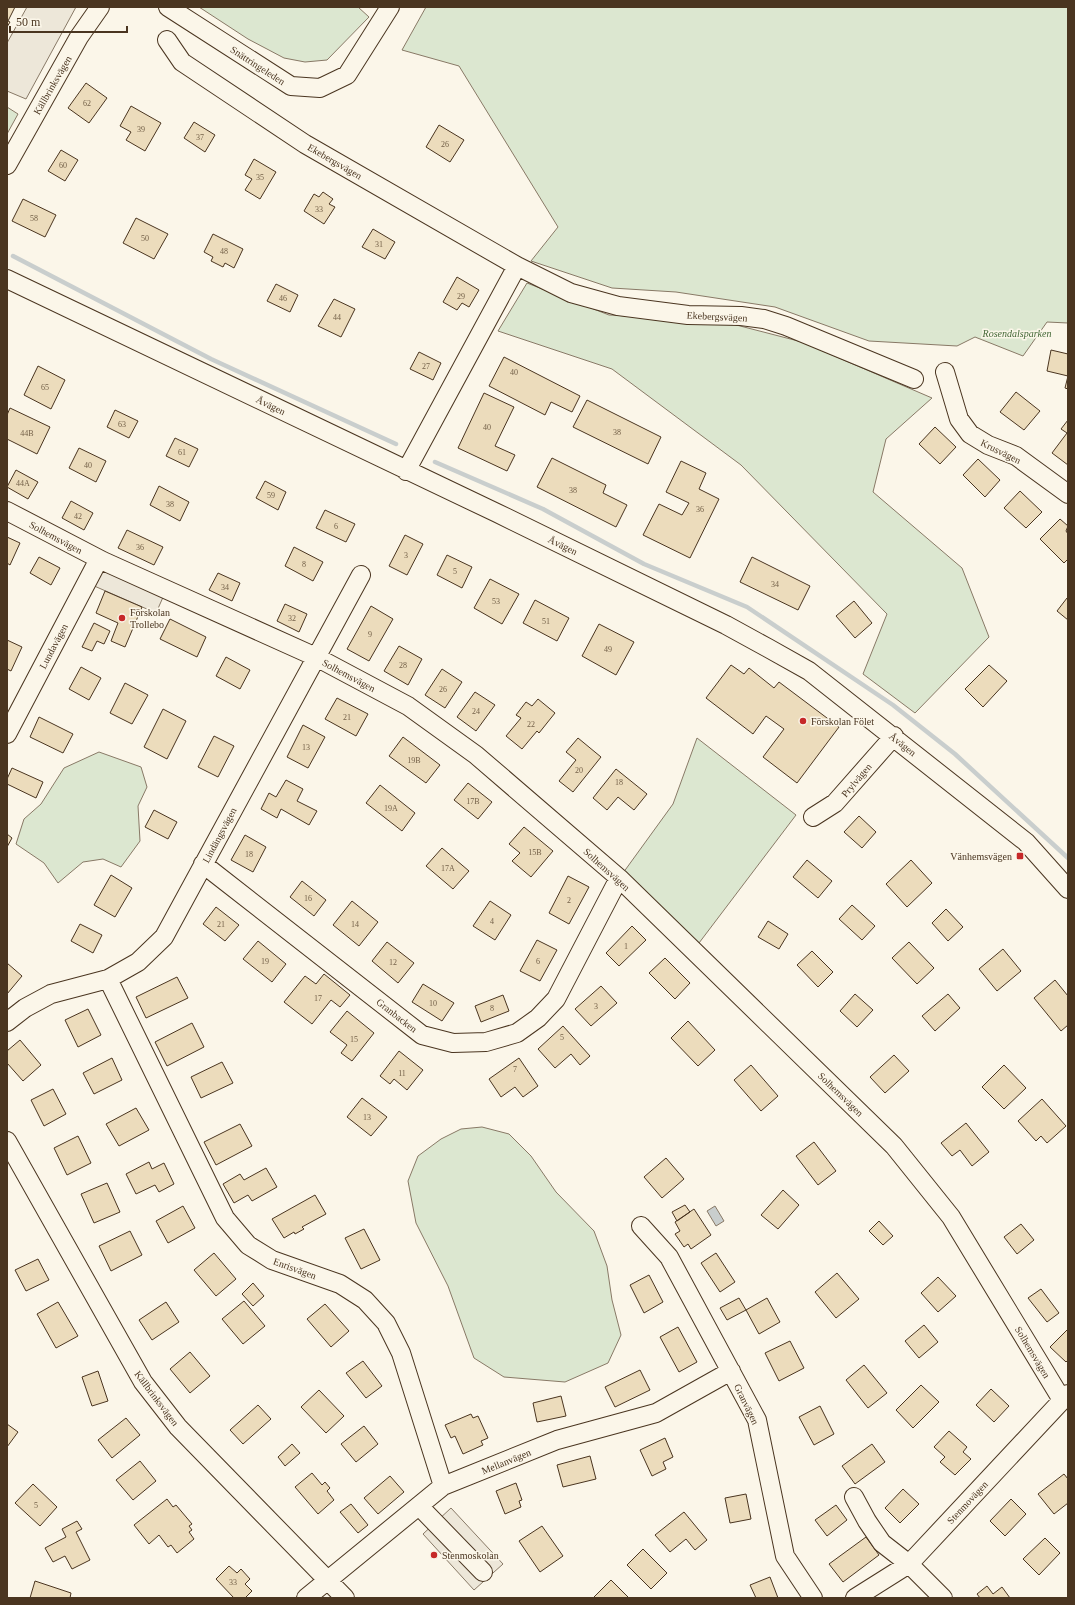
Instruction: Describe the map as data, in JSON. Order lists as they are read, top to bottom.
{
  "streets": {
    "street": [
      "Snättringeleden",
      "Källbrinksvägen",
      "Ekebergsvägen",
      "Åvägen",
      "Krusvägen",
      "Solhemsvägen",
      "Lundavägen",
      "Prylvägen",
      "Lindängsvägen",
      "Granbacken",
      "Enrisvägen",
      "Granvägen",
      "Mellanvägen",
      "Stenmovägen"
    ]
  },
  "crossings": [
    ["Källbrinksvägen", "Mellanvägen"],
    ["Åvägen", "Prylvägen"],
    ["Solhemsvägen", "Lundavägen"],
    ["Solhemsvägen", "Lindängsvägen"],
    ["Solhemsvägen", "Granbacken"],
    ["Solhemsvägen", "Stenmovägen"],
    ["Lindängsvägen", "Granbacken"],
    ["Lindängsvägen", "Enrisvägen"],
    ["Enrisvägen", "Mellanvägen"],
    ["Granvägen", "Mellanvägen"]
  ],
  "parks": ["Rosendalsparken"],
  "places": {
    "other": ["Förskolan Trollebo", "Förskolan Fölet", "Stenmoskolan"],
    "transit": ["Vänhemsvägen"]
  },
  "house_numbers": [
    "62",
    "39",
    "37",
    "26",
    "60",
    "35",
    "33",
    "58",
    "50",
    "31",
    "48",
    "29",
    "46",
    "44",
    "27",
    "40",
    "65",
    "63",
    "40",
    "38",
    "44B",
    "61",
    "40",
    "44A",
    "38",
    "59",
    "38",
    "36",
    "42",
    "6",
    "36",
    "3",
    "8",
    "5",
    "34",
    "34",
    "53",
    "32",
    "51",
    "9",
    "49",
    "28",
    "26",
    "24",
    "21",
    "22",
    "13",
    "19B",
    "20",
    "18",
    "17B",
    "19A",
    "15B",
    "18",
    "17A",
    "16",
    "2",
    "4",
    "21",
    "14",
    "1",
    "19",
    "6",
    "12",
    "17",
    "10",
    "3",
    "8",
    "5",
    "15",
    "7",
    "11",
    "13",
    "5",
    "33"
  ],
  "scale_bar": "50 m"
}
